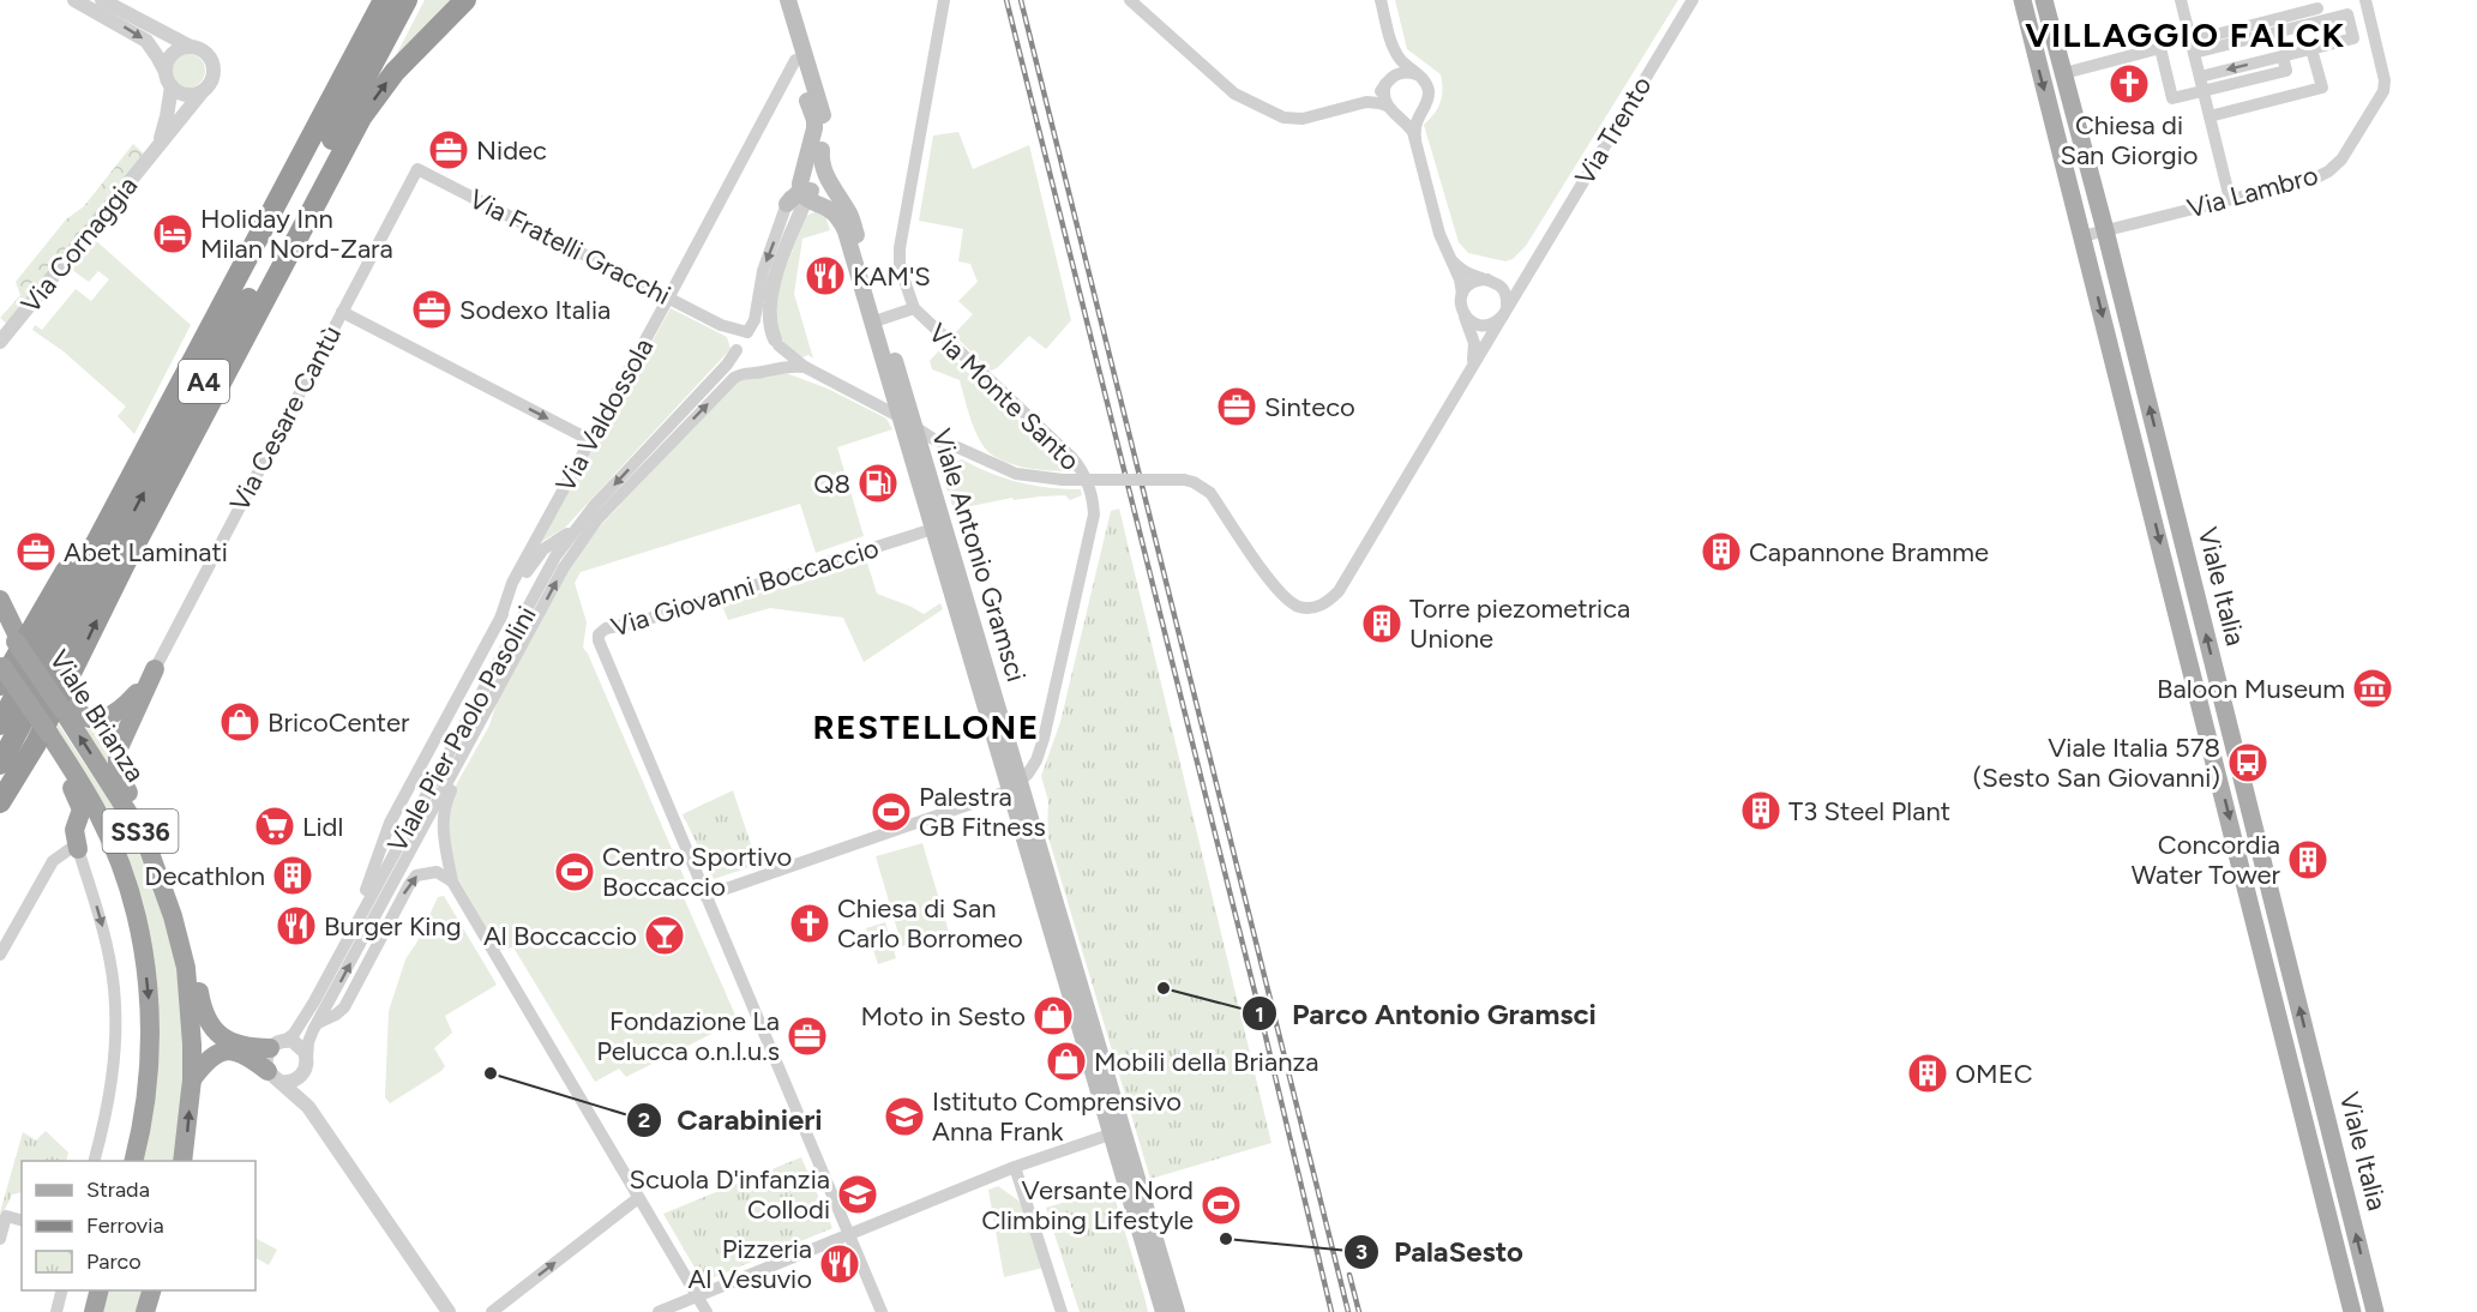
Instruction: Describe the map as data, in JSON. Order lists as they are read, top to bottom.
{
  "streets": {
    "highway": ["A4", "Viale Brianza", "SS36"],
    "main road": ["Viale Antonio Gramsci", "Viale Italia"],
    "street": [
      "Via Trento",
      "Via Lambro",
      "Via Cornaggia",
      "Via Fratelli Gracchi",
      "Via Monte Santo",
      "Via Valdossola",
      "Via Cesare Cantù",
      "Via Giovanni Boccaccio",
      "Viale Pier Paolo Pasolini"
    ]
  },
  "crossings": [
    ["Via Trento", "Viale Antonio Gramsci"],
    ["Via Lambro", "Viale Italia"],
    ["Via Fratelli Gracchi", "Via Valdossola"],
    ["Via Fratelli Gracchi", "Via Cesare Cantù"],
    ["Via Fratelli Gracchi", "Viale Pier Paolo Pasolini"],
    ["Via Monte Santo", "Viale Antonio Gramsci"],
    ["Via Valdossola", "Viale Pier Paolo Pasolini"],
    ["Viale Antonio Gramsci", "Via Giovanni Boccaccio"],
    ["Viale Brianza", "SS36"]
  ],
  "districts": ["VILLAGGIO FALCK", "RESTELLONE"],
  "places": {
    "church": ["Chiesa di San Giorgio", "Chiesa di San Carlo Borromeo"],
    "office": [
      "Nidec",
      "Sodexo Italia",
      "Sinteco",
      "Abet Laminati",
      "Fondazione La Pelucca o.n.l.u.s"
    ],
    "hotel": ["Holiday Inn Milan Nord-Zara"],
    "restaurant": ["KAM'S", "Burger King", "Pizzeria Al Vesuvio"],
    "fuel station": ["Q8"],
    "building": [
      "Capannone Bramme",
      "Torre piezometrica Unione",
      "T3 Steel Plant",
      "Concordia Water Tower",
      "Decathlon",
      "OMEC"
    ],
    "museum": ["Baloon Museum"],
    "shop": ["BricoCenter", "Moto in Sesto", "Mobili della Brianza"],
    "bus stop": ["Viale Italia 578 (Sesto San Giovanni)"],
    "sports": ["Palestra GB Fitness", "Centro Sportivo Boccaccio", "Versante Nord Climbing Lifestyle"],
    "supermarket": ["Lidl"],
    "bar": ["Al Boccaccio"],
    "other": ["Parco Antonio Gramsci", "Carabinieri", "PalaSesto"],
    "school or university": ["Istituto Comprensivo Anna Frank", "Scuola D'infanzia Collodi"]
  },
  "legend": ["Strada", "Ferrovia", "Parco"]
}
